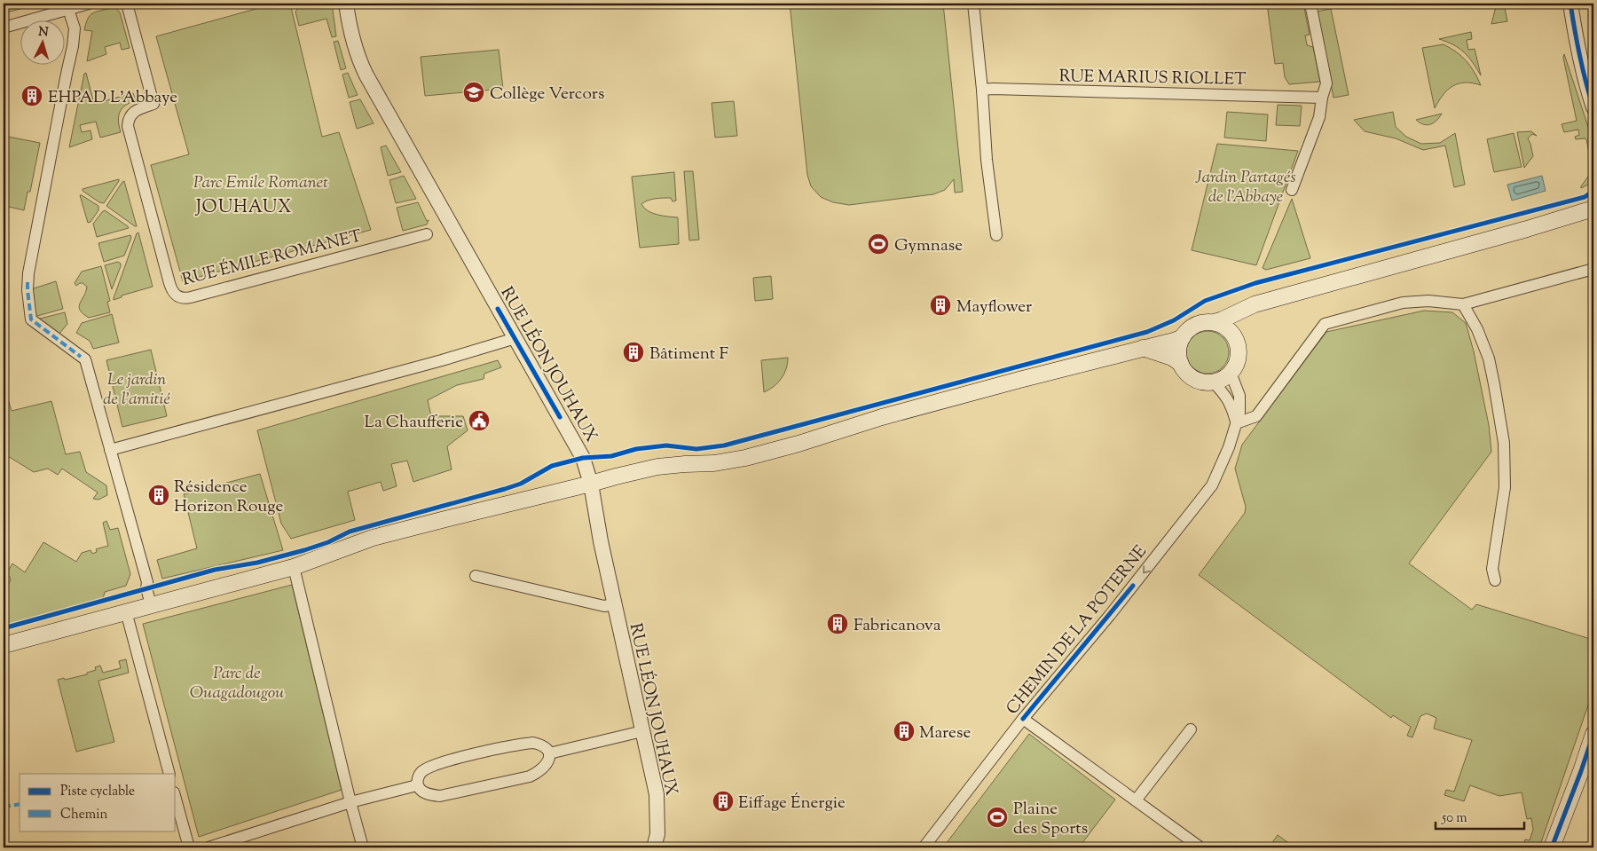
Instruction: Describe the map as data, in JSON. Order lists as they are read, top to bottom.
{
  "streets": {
    "street": [
      "RUE MARIUS RIOLLET",
      "RUE ÉMILE ROMANET",
      "RUE LÉON JOUHAUX",
      "CHEMIN DE LA POTERNE"
    ]
  },
  "one_way": ["CHEMIN DE LA POTERNE"],
  "districts": ["JOUHAUX"],
  "parks": [
    "Jardin Partagés de l'Abbaye",
    "Parc Emile Romanet",
    "Le jardin de l'amitié",
    "Parc de Ouagadougou"
  ],
  "places": {
    "school or university": ["Collège Vercors"],
    "building": [
      "EHPAD L'Abbaye",
      "Mayflower",
      "Bâtiment F",
      "Résidence Horizon Rouge",
      "Fabricanova",
      "Marese",
      "Eiffage Énergie"
    ],
    "sports": ["Gymnase", "Plaine des Sports"],
    "public building": ["La Chaufferie"]
  },
  "legend": ["Piste cyclable", "Chemin"],
  "scale_bar": "50 m",
  "north": "top"
}
